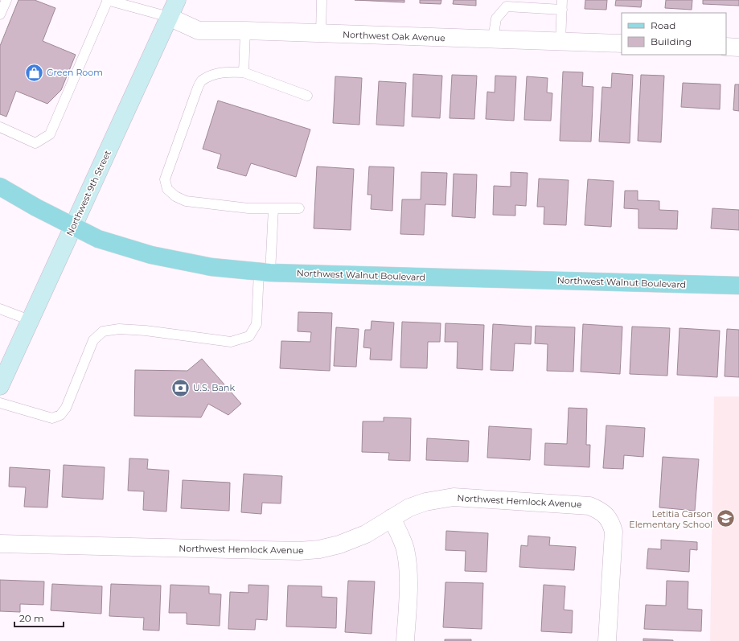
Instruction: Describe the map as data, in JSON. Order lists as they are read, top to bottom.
{
  "streets": {
    "main road": ["Northwest 9th Street", "Northwest Walnut Boulevard"],
    "street": ["Northwest Oak Avenue", "Northwest Hemlock Avenue"]
  },
  "crossings": [
    ["Northwest Oak Avenue", "Northwest 9th Street"],
    ["Northwest 9th Street", "Northwest Walnut Boulevard"]
  ],
  "places": {
    "shop": ["Green Room"],
    "bank": ["U.S. Bank"],
    "school or university": ["Letitia Carson Elementary School"]
  },
  "legend": ["Road", "Building"],
  "scale_bar": "20 m"
}
